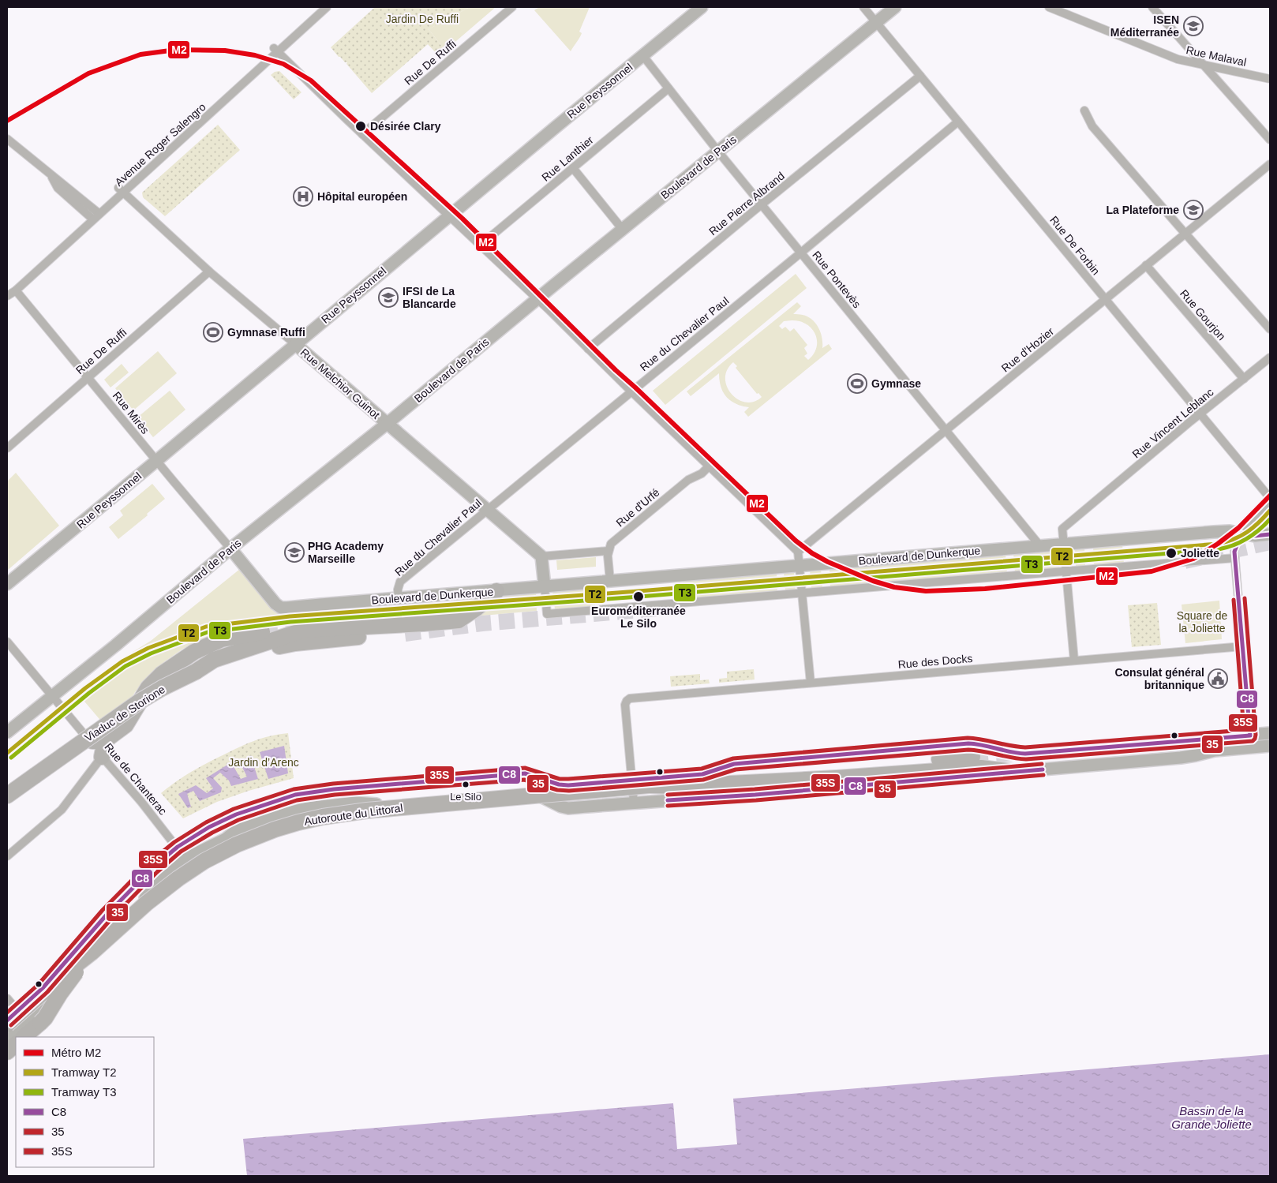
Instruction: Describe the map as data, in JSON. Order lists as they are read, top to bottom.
{
  "streets": {
    "highway": ["Viaduc de Storione", "Autoroute du Littoral"],
    "street": [
      "Rue Malaval",
      "Rue De Ruffi",
      "Rue Peyssonnel",
      "Avenue Roger Salengro",
      "Rue Lanthier",
      "Boulevard de Paris",
      "Rue Pierre Albrand",
      "Rue De Forbin",
      "Rue Pontevès",
      "Rue Gourjon",
      "Rue du Chevalier Paul",
      "Rue d'Hozier",
      "Rue Melchior Guinot",
      "Rue Mirès",
      "Rue Vincent Leblanc",
      "Rue d'Urfé",
      "Boulevard de Dunkerque",
      "Rue des Docks",
      "Rue de Chanterac"
    ]
  },
  "crossings": [
    ["Rue De Ruffi", "Rue Melchior Guinot"],
    ["Rue De Ruffi", "Rue Mirès"],
    ["Rue Peyssonnel", "Rue Pontevès"],
    ["Rue Peyssonnel", "Rue Melchior Guinot"],
    ["Rue Peyssonnel", "Rue Mirès"],
    ["Avenue Roger Salengro", "Rue Melchior Guinot"],
    ["Avenue Roger Salengro", "Rue Mirès"],
    ["Rue Lanthier", "Rue Pontevès"],
    ["Boulevard de Paris", "Rue De Forbin"],
    ["Boulevard de Paris", "Rue Pontevès"],
    ["Boulevard de Paris", "Rue Melchior Guinot"],
    ["Boulevard de Paris", "Rue Mirès"],
    ["Boulevard de Paris", "Boulevard de Dunkerque"],
    ["Boulevard de Paris", "Rue de Chanterac"],
    ["Rue Pierre Albrand", "Rue De Forbin"],
    ["Rue Pierre Albrand", "Rue Pontevès"],
    ["Rue De Forbin", "Rue du Chevalier Paul"],
    ["Rue De Forbin", "Rue d'Hozier"],
    ["Rue De Forbin", "Rue Vincent Leblanc"],
    ["Rue Pontevès", "Rue du Chevalier Paul"],
    ["Rue Pontevès", "Rue d'Hozier"],
    ["Rue Pontevès", "Boulevard de Dunkerque"],
    ["Rue Gourjon", "Rue d'Hozier"],
    ["Rue Gourjon", "Rue Vincent Leblanc"],
    ["Rue du Chevalier Paul", "Rue Melchior Guinot"],
    ["Rue du Chevalier Paul", "Boulevard de Dunkerque"],
    ["Rue Mirès", "Boulevard de Dunkerque"],
    ["Rue Vincent Leblanc", "Boulevard de Dunkerque"]
  ],
  "water": ["Bassin de la Grande Joliette"],
  "parks": ["Jardin De Ruffi", "Square de la Joliette", "Jardin d’Arenc"],
  "places": {
    "school or university": [
      "ISEN Méditerranée",
      "La Plateforme",
      "IFSI de La Blancarde",
      "PHG Academy Marseille"
    ],
    "other": [
      "Désirée Clary",
      "Joliette",
      "Euroméditerranée Le Silo",
      "Le Silo"
    ],
    "hospital": ["Hôpital européen"],
    "sports": ["Gymnase Ruffi", "Gymnase"],
    "public building": ["Consulat général britannique"]
  },
  "lines": [
    "metro line M2",
    "tram line T2",
    "tram line T3",
    "transit line C8",
    "transit line 35",
    "transit line 35S"
  ],
  "legend": [
    "Métro M2",
    "Tramway T2",
    "Tramway T3",
    "C8",
    "35",
    "35S"
  ]
}
